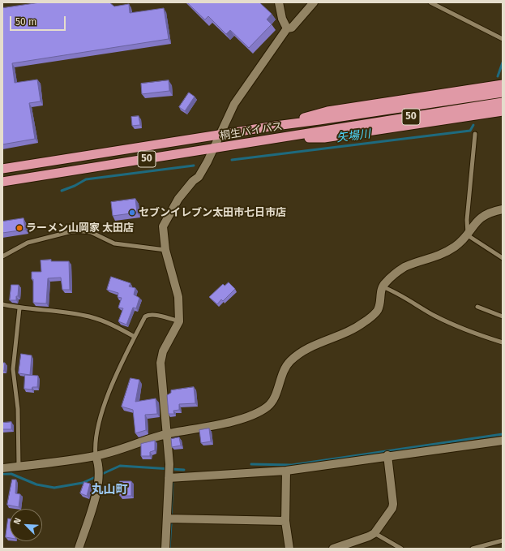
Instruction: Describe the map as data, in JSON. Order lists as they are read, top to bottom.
{
  "streets": {
    "highway": ["50", "桐生バイパス"]
  },
  "crossings": [
    ["50", "桐生バイパス"]
  ],
  "districts": ["丸山町"],
  "water": ["矢場川"],
  "places": ["セブンイレブン太田市七日市店", "ラーメン山岡家 太田店"],
  "scale_bar": "50 m",
  "north": "top left"
}
